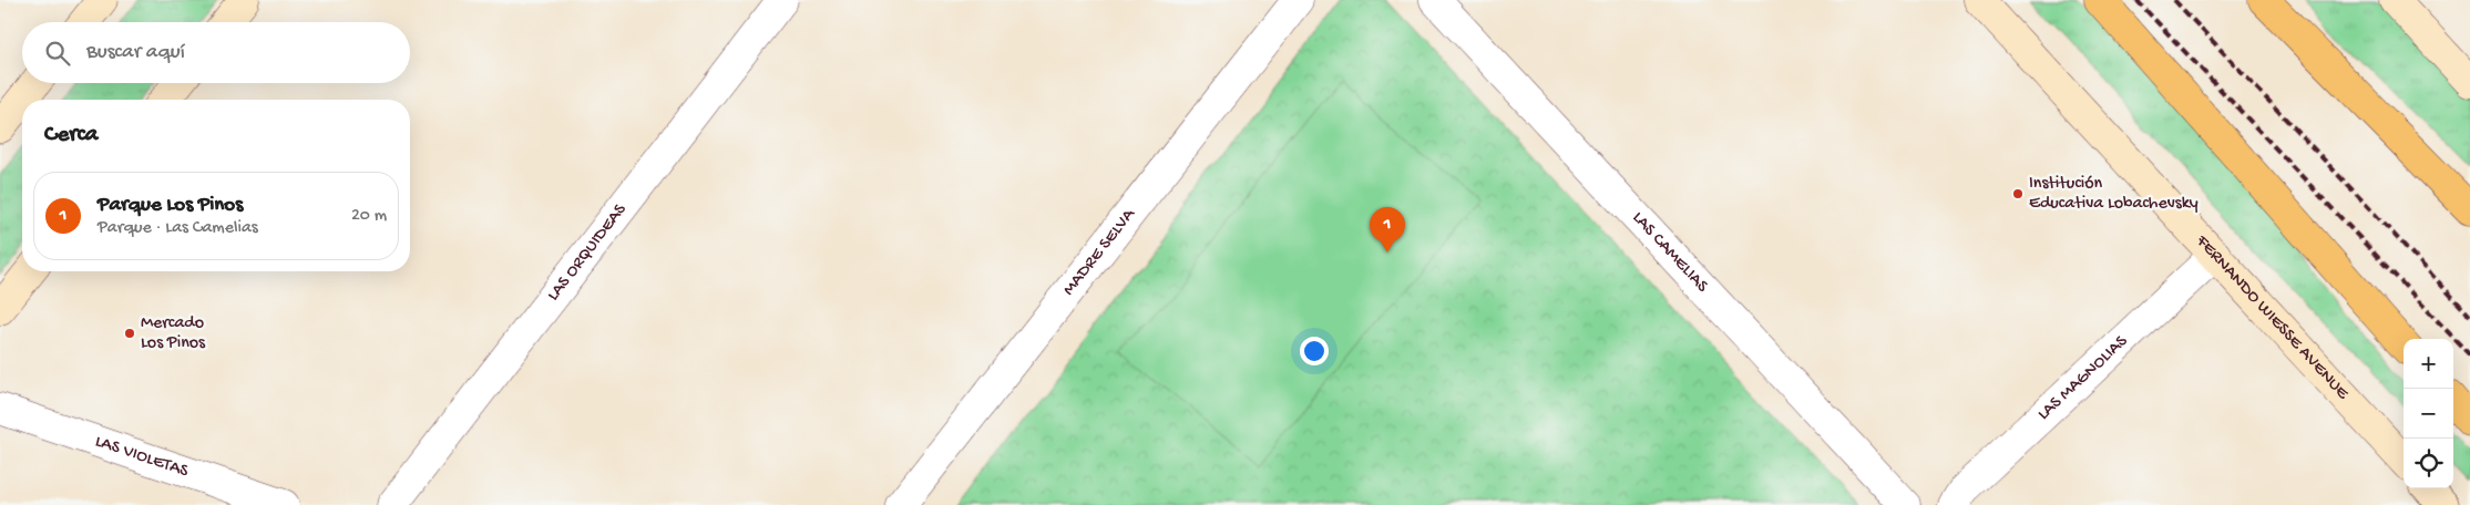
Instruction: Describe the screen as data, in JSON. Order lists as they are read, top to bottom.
{
  "streets": {
    "main road": ["FERNANDO WIESSE AVENUE"],
    "street": [
      "LAS ORQUIDEAS",
      "MADRE SELVA",
      "LAS CAMELIAS",
      "LAS MAGNOLIAS",
      "LAS VIOLETAS"
    ]
  },
  "crossings": [
    ["FERNANDO WIESSE AVENUE", "LAS MAGNOLIAS"]
  ],
  "places": ["Institución Educativa Lobachevsky", "Mercado Los Pinos"],
  "page": {
    "search": "Buscar aquí",
    "heading": "Cerca",
    "list": [
      {
        "mark": "1",
        "name": "Parque Los Pinos",
        "note": "Parque · Las Camelias",
        "value": "20 m"
      }
    ],
    "pins": "1",
    "map_buttons": ["+", "−"]
  }
}
